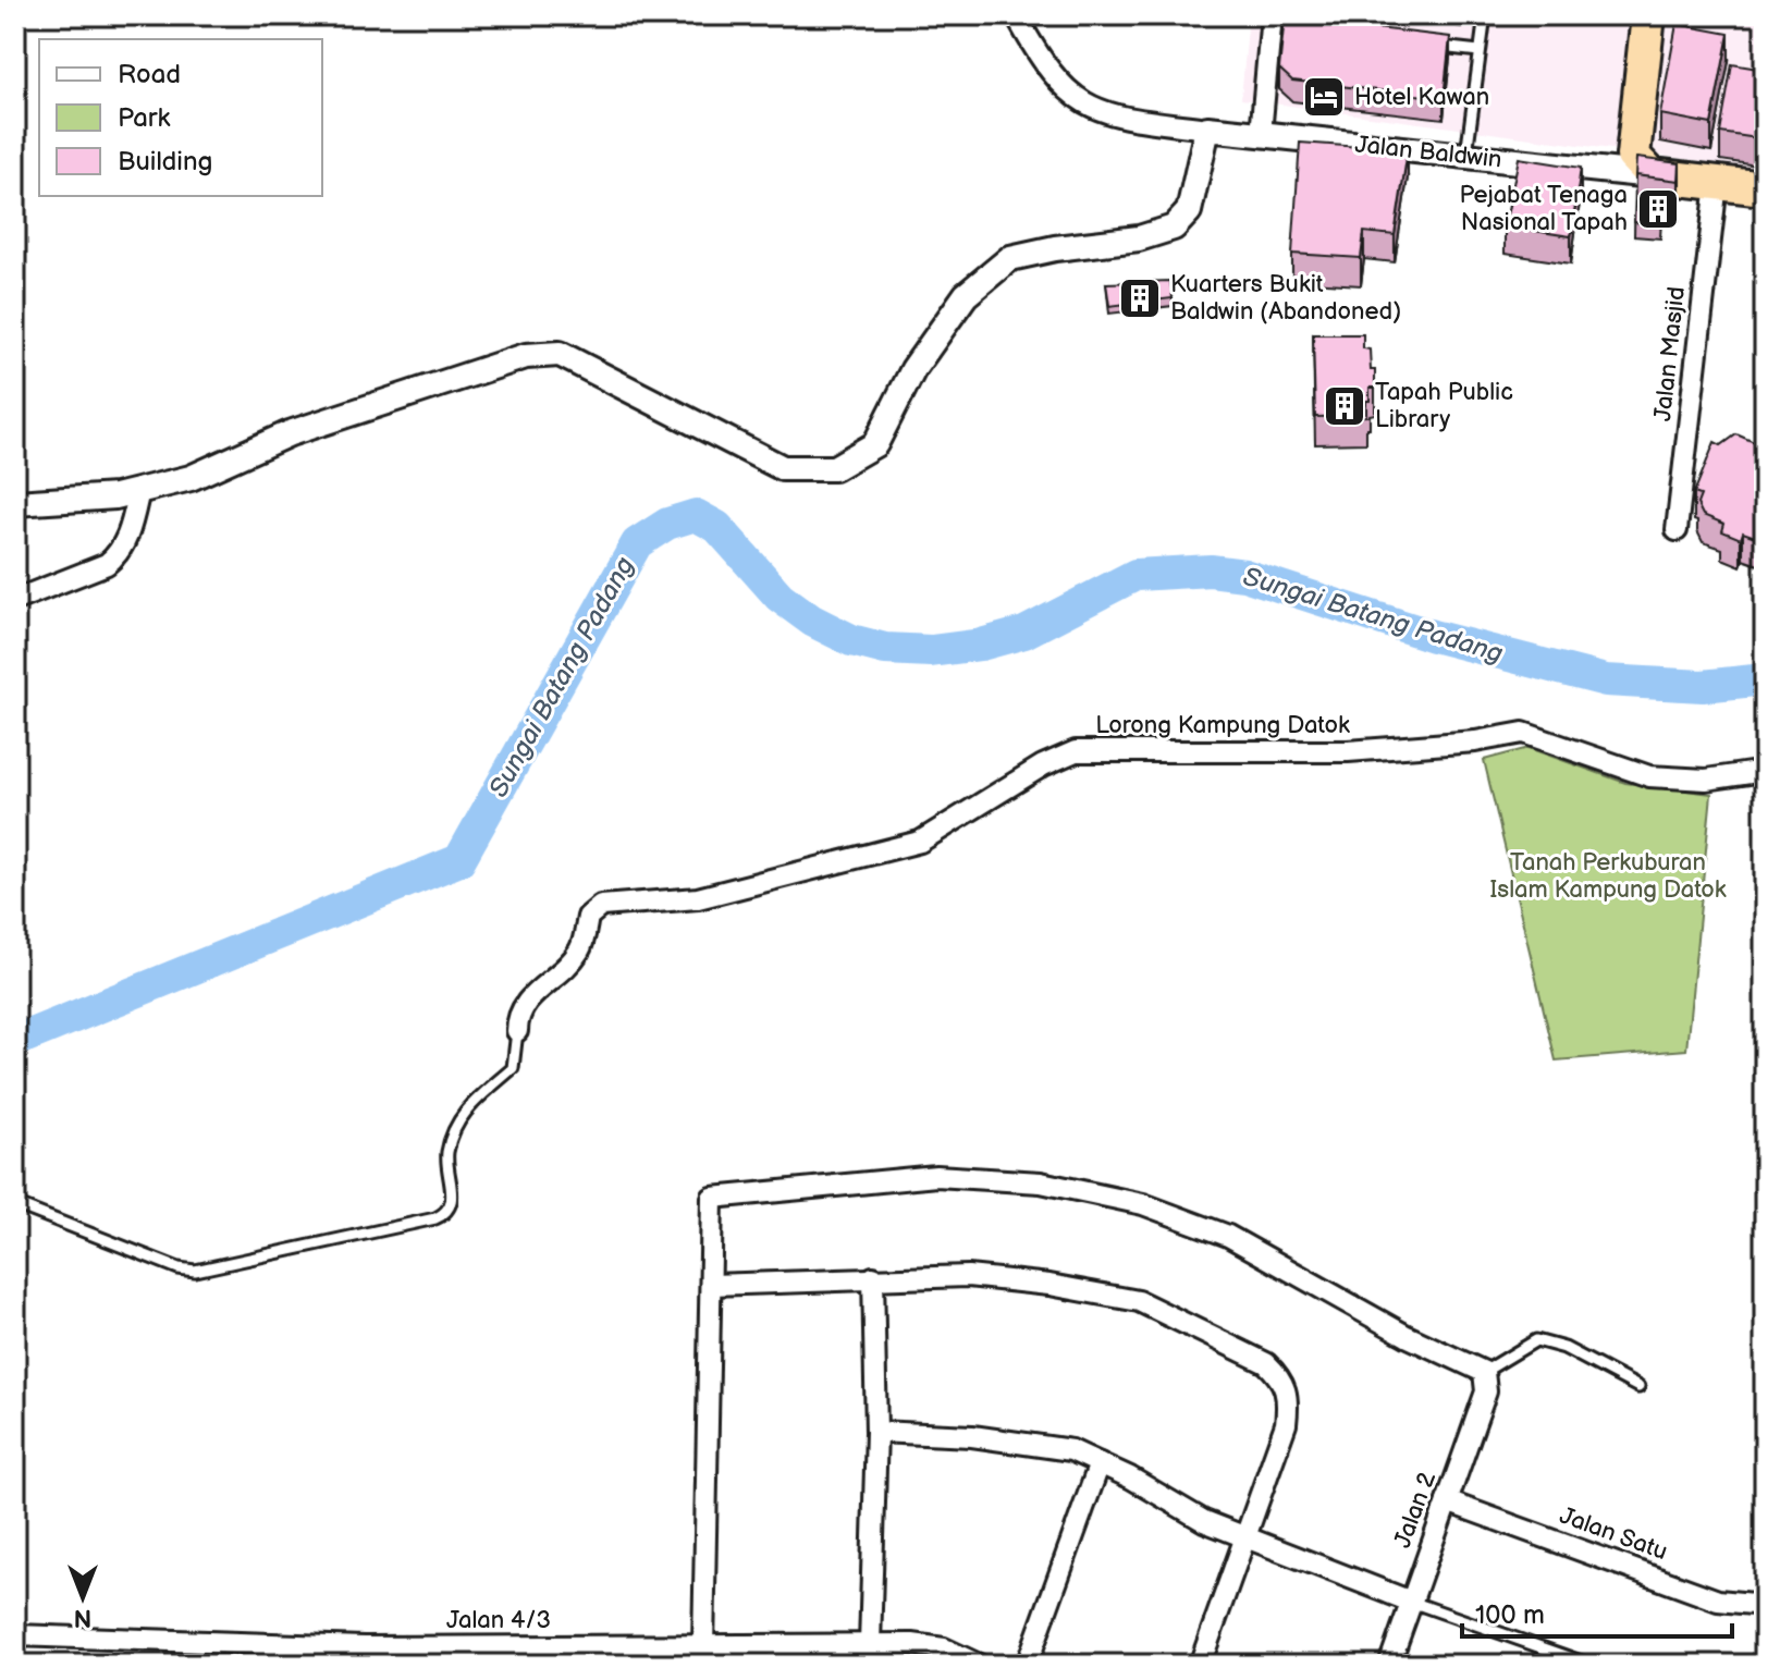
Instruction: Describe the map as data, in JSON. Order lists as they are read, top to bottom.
{
  "streets": {
    "street": [
      "Jalan Baldwin",
      "Jalan Masjid",
      "Lorong Kampung Datok",
      "Jalan 2",
      "Jalan Satu",
      "Jalan 4/3"
    ]
  },
  "crossings": [
    ["Jalan 2", "Jalan Satu"]
  ],
  "water": ["Sungai Batang Padang"],
  "parks": ["Tanah Perkuburan Islam Kampung Datok"],
  "places": {
    "hotel": ["Hotel Kawan"],
    "building": ["Pejabat Tenaga Nasional Tapah", "Kuarters Bukit Baldwin (Abandoned)", "Tapah Public Library"]
  },
  "legend": ["Road", "Park", "Building"],
  "scale_bar": "100 m",
  "north": "bottom"
}
